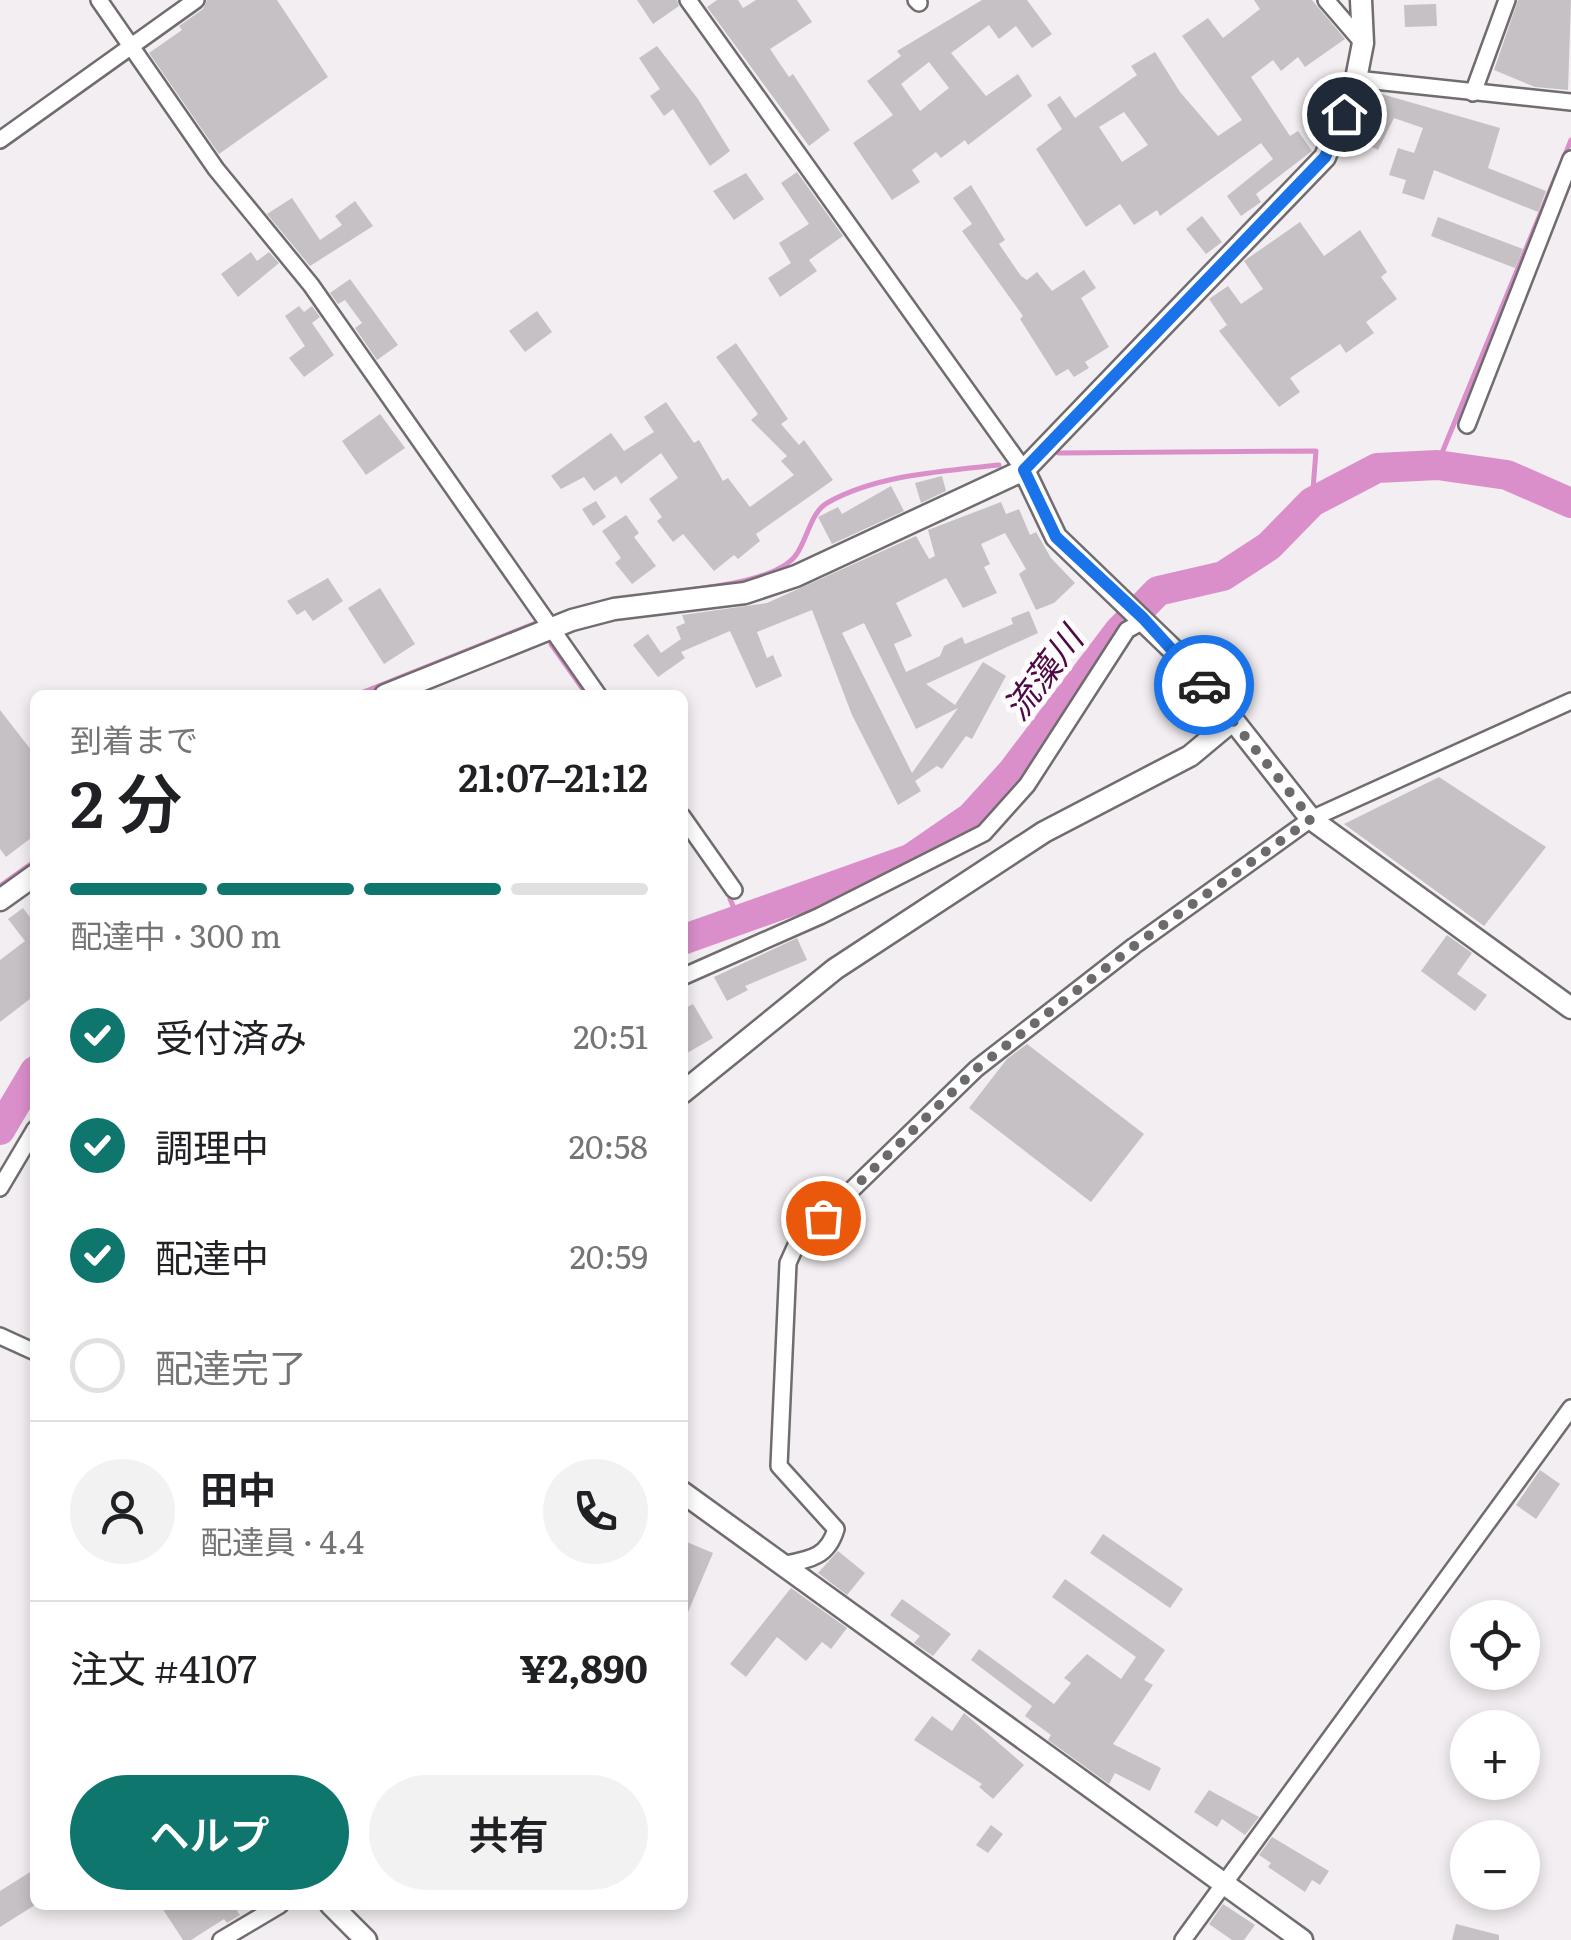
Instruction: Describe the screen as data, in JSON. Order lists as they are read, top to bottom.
{
  "water": ["流藻川"],
  "page": {
    "heading": ["2 分", "到着まで", "21:07–21:12"],
    "panel": [
      "田中",
      "配達員 · 4.4",
      "注文 #4107",
      "¥2,890"
    ],
    "bar": "配達中 · 300 m",
    "list": [
      ["受付済み", "20:51"],
      ["調理中", "20:58"],
      ["配達中", "20:59"],
      "配達完了"
    ],
    "map_buttons": ["+", "−"],
    "buttons": ["ヘルプ", "共有"]
  }
}
